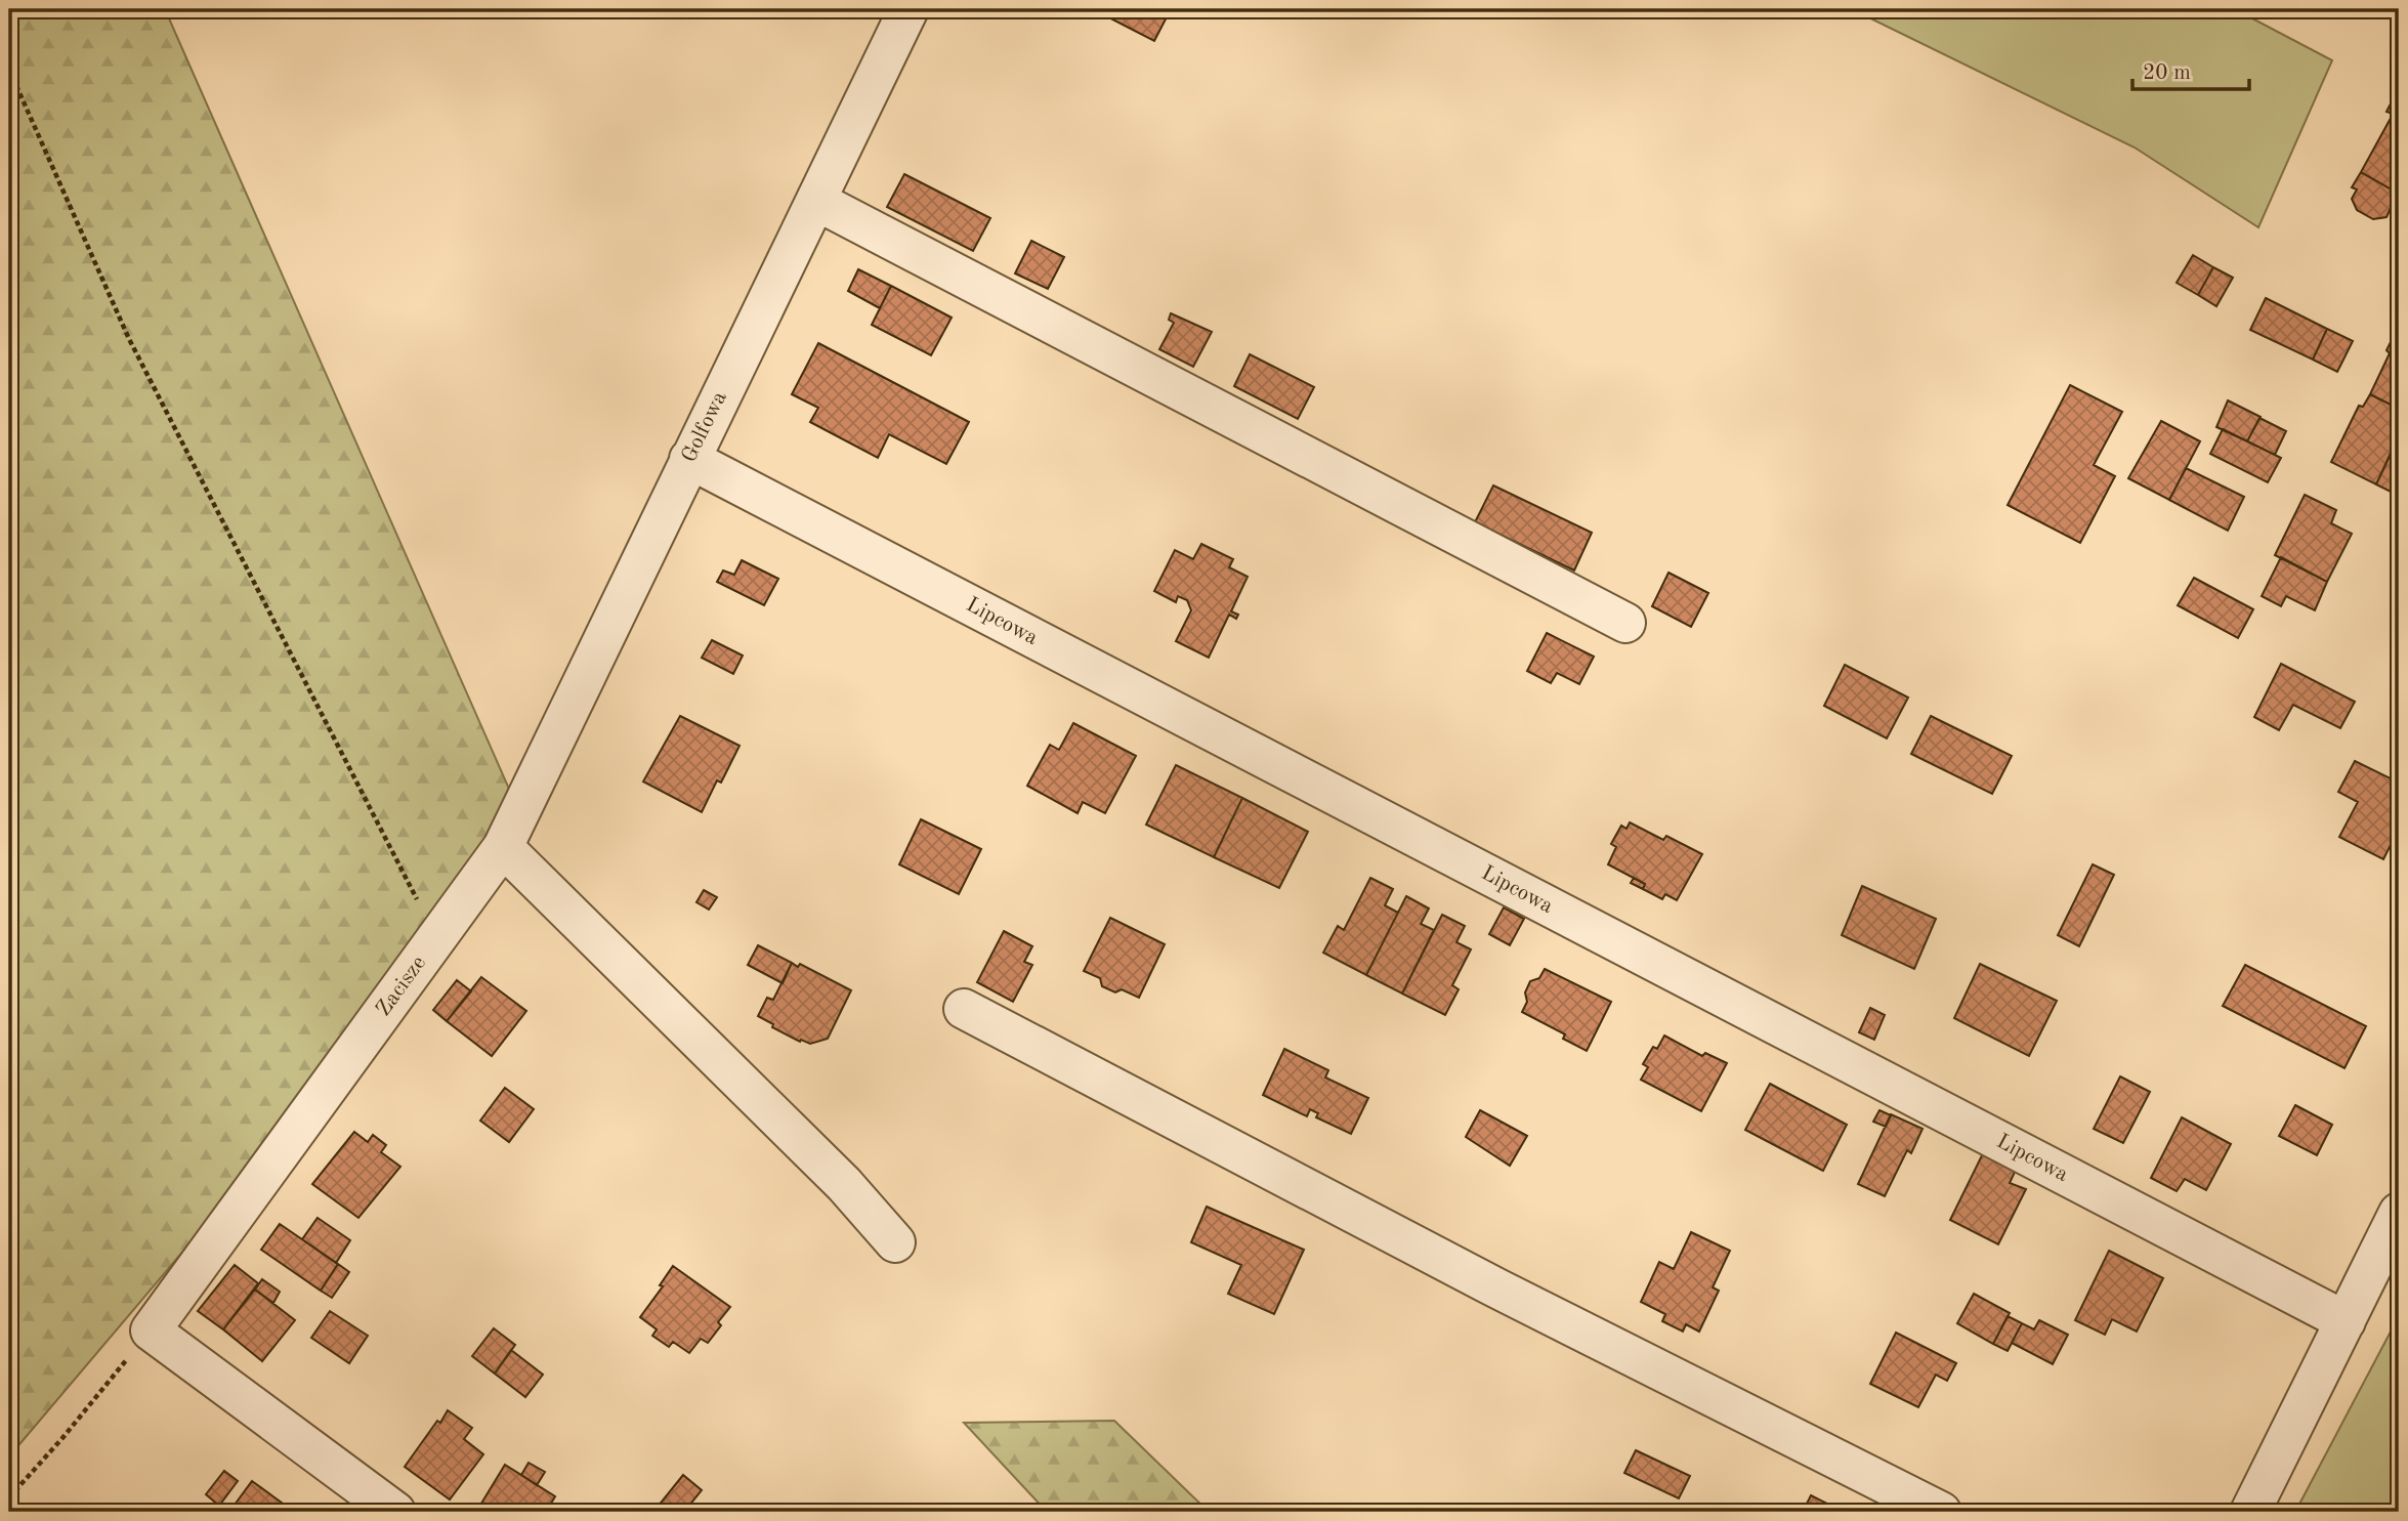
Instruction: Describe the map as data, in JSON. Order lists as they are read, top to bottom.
{
  "streets": {
    "street": ["Golfowa", "Lipcowa", "Zacisze"]
  },
  "crossings": [
    ["Golfowa", "Lipcowa"],
    ["Golfowa", "Zacisze"]
  ],
  "scale_bar": "20 m"
}
